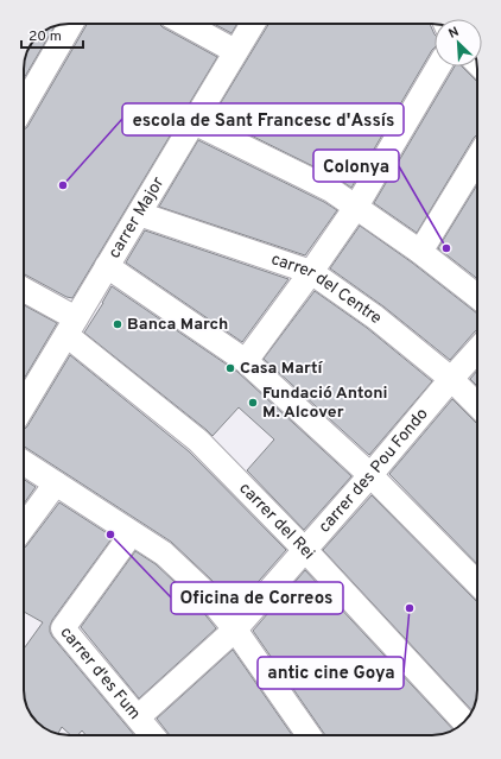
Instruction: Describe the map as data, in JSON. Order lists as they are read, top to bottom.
{
  "streets": {
    "street": [
      "carrer Major",
      "carrer del Centre",
      "carrer des Pou Fondo",
      "carrer del Rei",
      "carrer d'es Fum"
    ]
  },
  "crossings": [
    ["carrer Major", "carrer del Centre"],
    ["carrer Major", "carrer del Rei"],
    ["carrer del Centre", "carrer des Pou Fondo"],
    ["carrer des Pou Fondo", "carrer del Rei"],
    ["carrer des Pou Fondo", "carrer d'es Fum"]
  ],
  "places": [
    "escola de Sant Francesc d'Assís",
    "Colonya",
    "Banca March",
    "Casa Martí",
    "Fundació Antoni M. Alcover",
    "Oficina de Correos",
    "antic cine Goya"
  ],
  "scale_bar": "20 m",
  "north": "top left"
}
